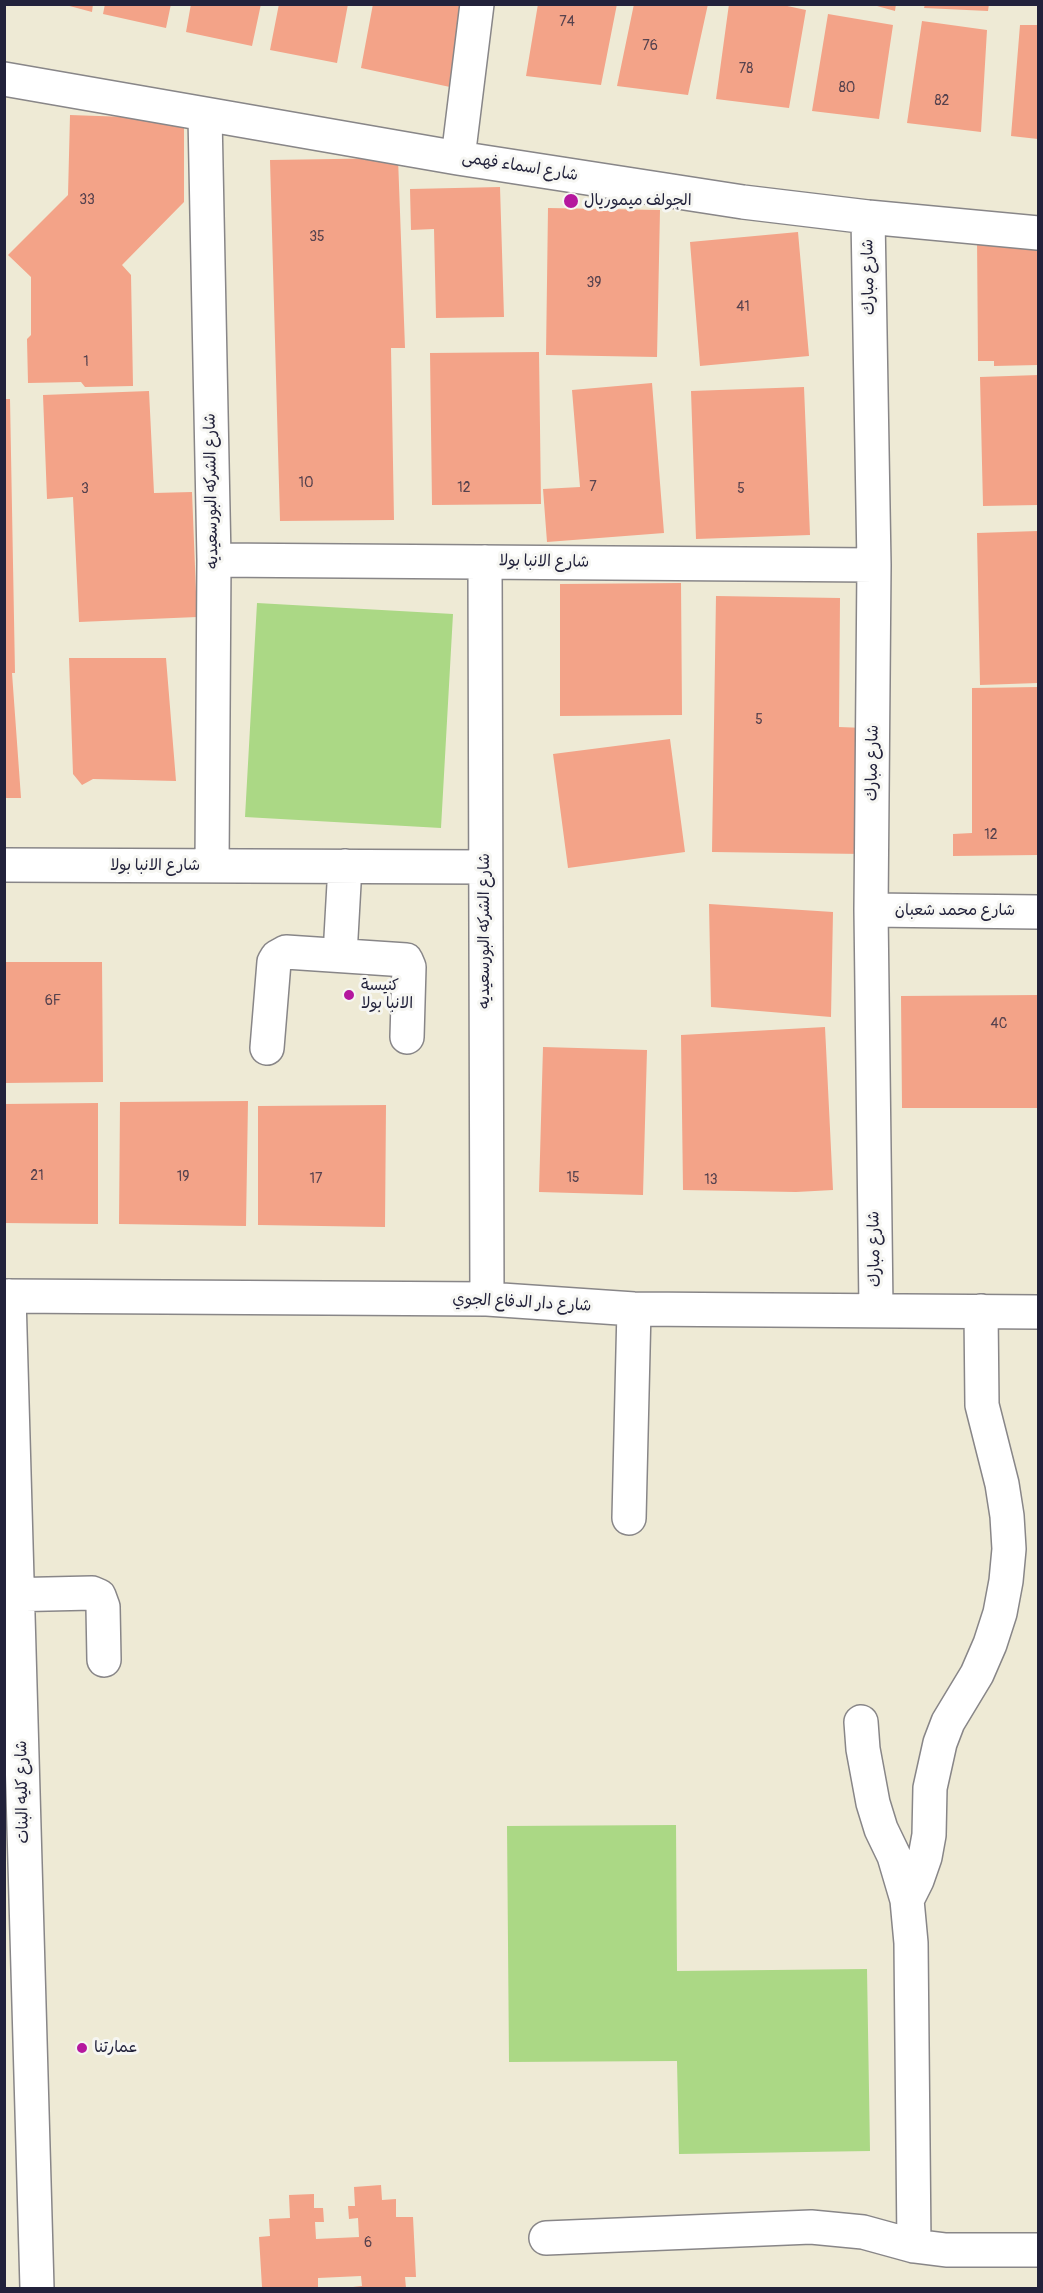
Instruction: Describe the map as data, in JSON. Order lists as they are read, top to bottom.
{
  "streets": {
    "street": [
      "شارع اسماء فهمى",
      "شارع مبارك",
      "شارع الشركه البورسعيديه",
      "شارع الانبا بولا",
      "شارع محمد شعبان",
      "شارع دار الدفاع الجوي",
      "شارع كليه البنات"
    ]
  },
  "crossings": [
    ["شارع اسماء فهمى", "شارع مبارك"],
    ["شارع اسماء فهمى", "شارع الشركه البورسعيديه"],
    ["شارع مبارك", "شارع الانبا بولا"],
    ["شارع مبارك", "شارع محمد شعبان"],
    ["شارع مبارك", "شارع دار الدفاع الجوي"],
    ["شارع الشركه البورسعيديه", "شارع الانبا بولا"],
    ["شارع الشركه البورسعيديه", "شارع دار الدفاع الجوي"],
    ["شارع دار الدفاع الجوي", "شارع كليه البنات"]
  ],
  "places": ["الجولف ميموريال", "كنيسة الانبا بولا", "عمارتنا"],
  "house_numbers": [
    "74",
    "76",
    "78",
    "80",
    "82",
    "33",
    "35",
    "39",
    "41",
    "1",
    "10",
    "7",
    "12",
    "3",
    "5",
    "5",
    "12",
    "6F",
    "4C",
    "21",
    "19",
    "15",
    "17",
    "13",
    "6"
  ]
}
